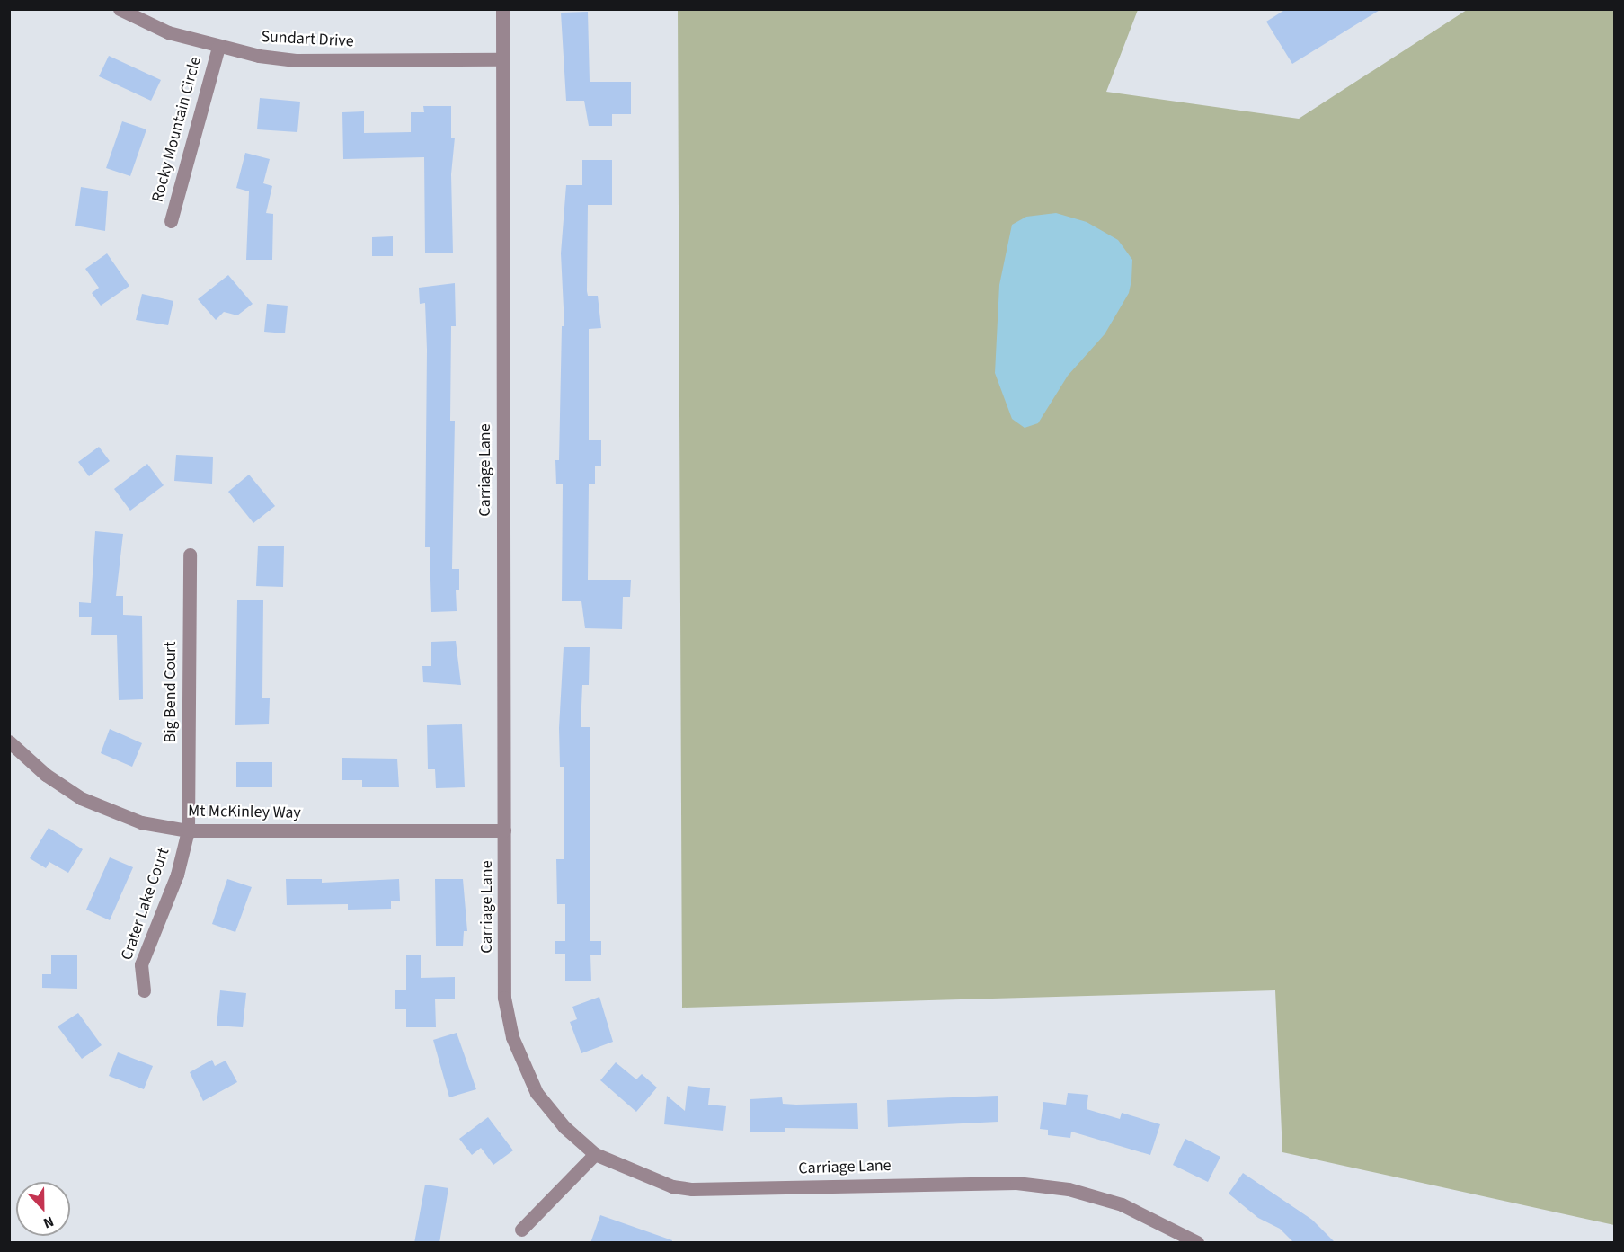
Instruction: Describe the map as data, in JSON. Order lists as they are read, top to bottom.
{
  "streets": {
    "street": [
      "Sundart Drive",
      "Rocky Mountain Circle",
      "Carriage Lane",
      "Big Bend Court",
      "Mt McKinley Way",
      "Crater Lake Court"
    ]
  },
  "crossings": [
    ["Sundart Drive", "Rocky Mountain Circle"],
    ["Sundart Drive", "Carriage Lane"],
    ["Carriage Lane", "Mt McKinley Way"],
    ["Big Bend Court", "Mt McKinley Way"],
    ["Big Bend Court", "Crater Lake Court"],
    ["Mt McKinley Way", "Crater Lake Court"]
  ],
  "north": "bottom"
}
